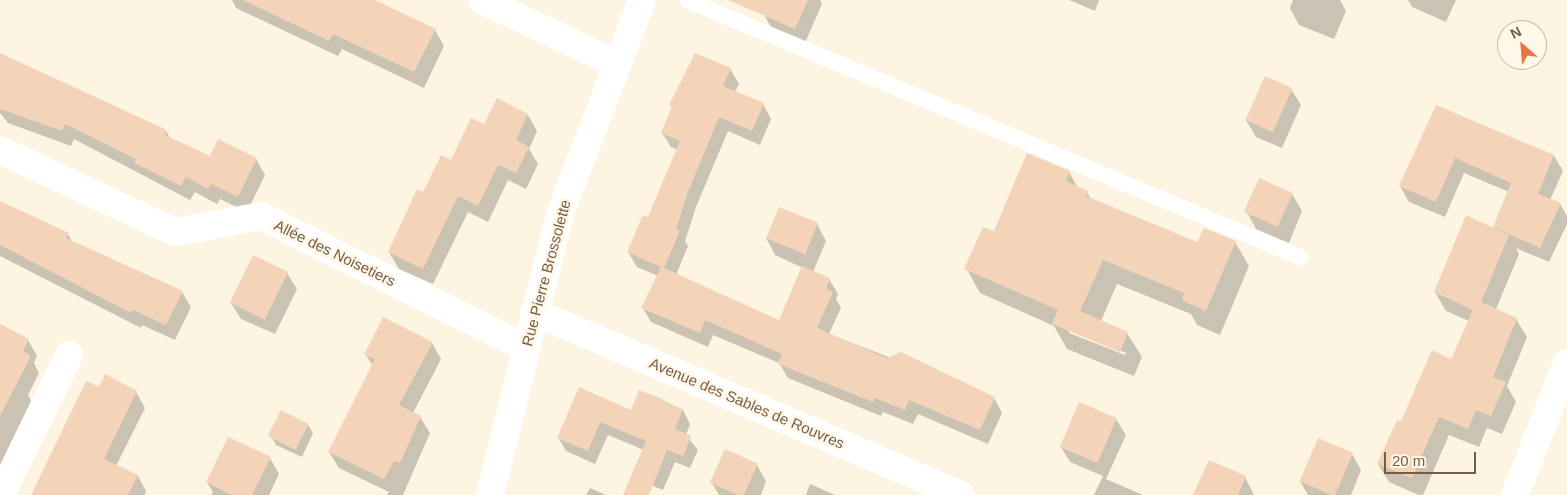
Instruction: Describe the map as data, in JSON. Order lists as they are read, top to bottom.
{
  "streets": {
    "street": ["Allée des Noisetiers", "Rue Pierre Brossolette", "Avenue des Sables de Rouvres"]
  },
  "crossings": [
    ["Allée des Noisetiers", "Rue Pierre Brossolette"],
    ["Rue Pierre Brossolette", "Avenue des Sables de Rouvres"]
  ],
  "scale_bar": "20 m",
  "north": "top left"
}
